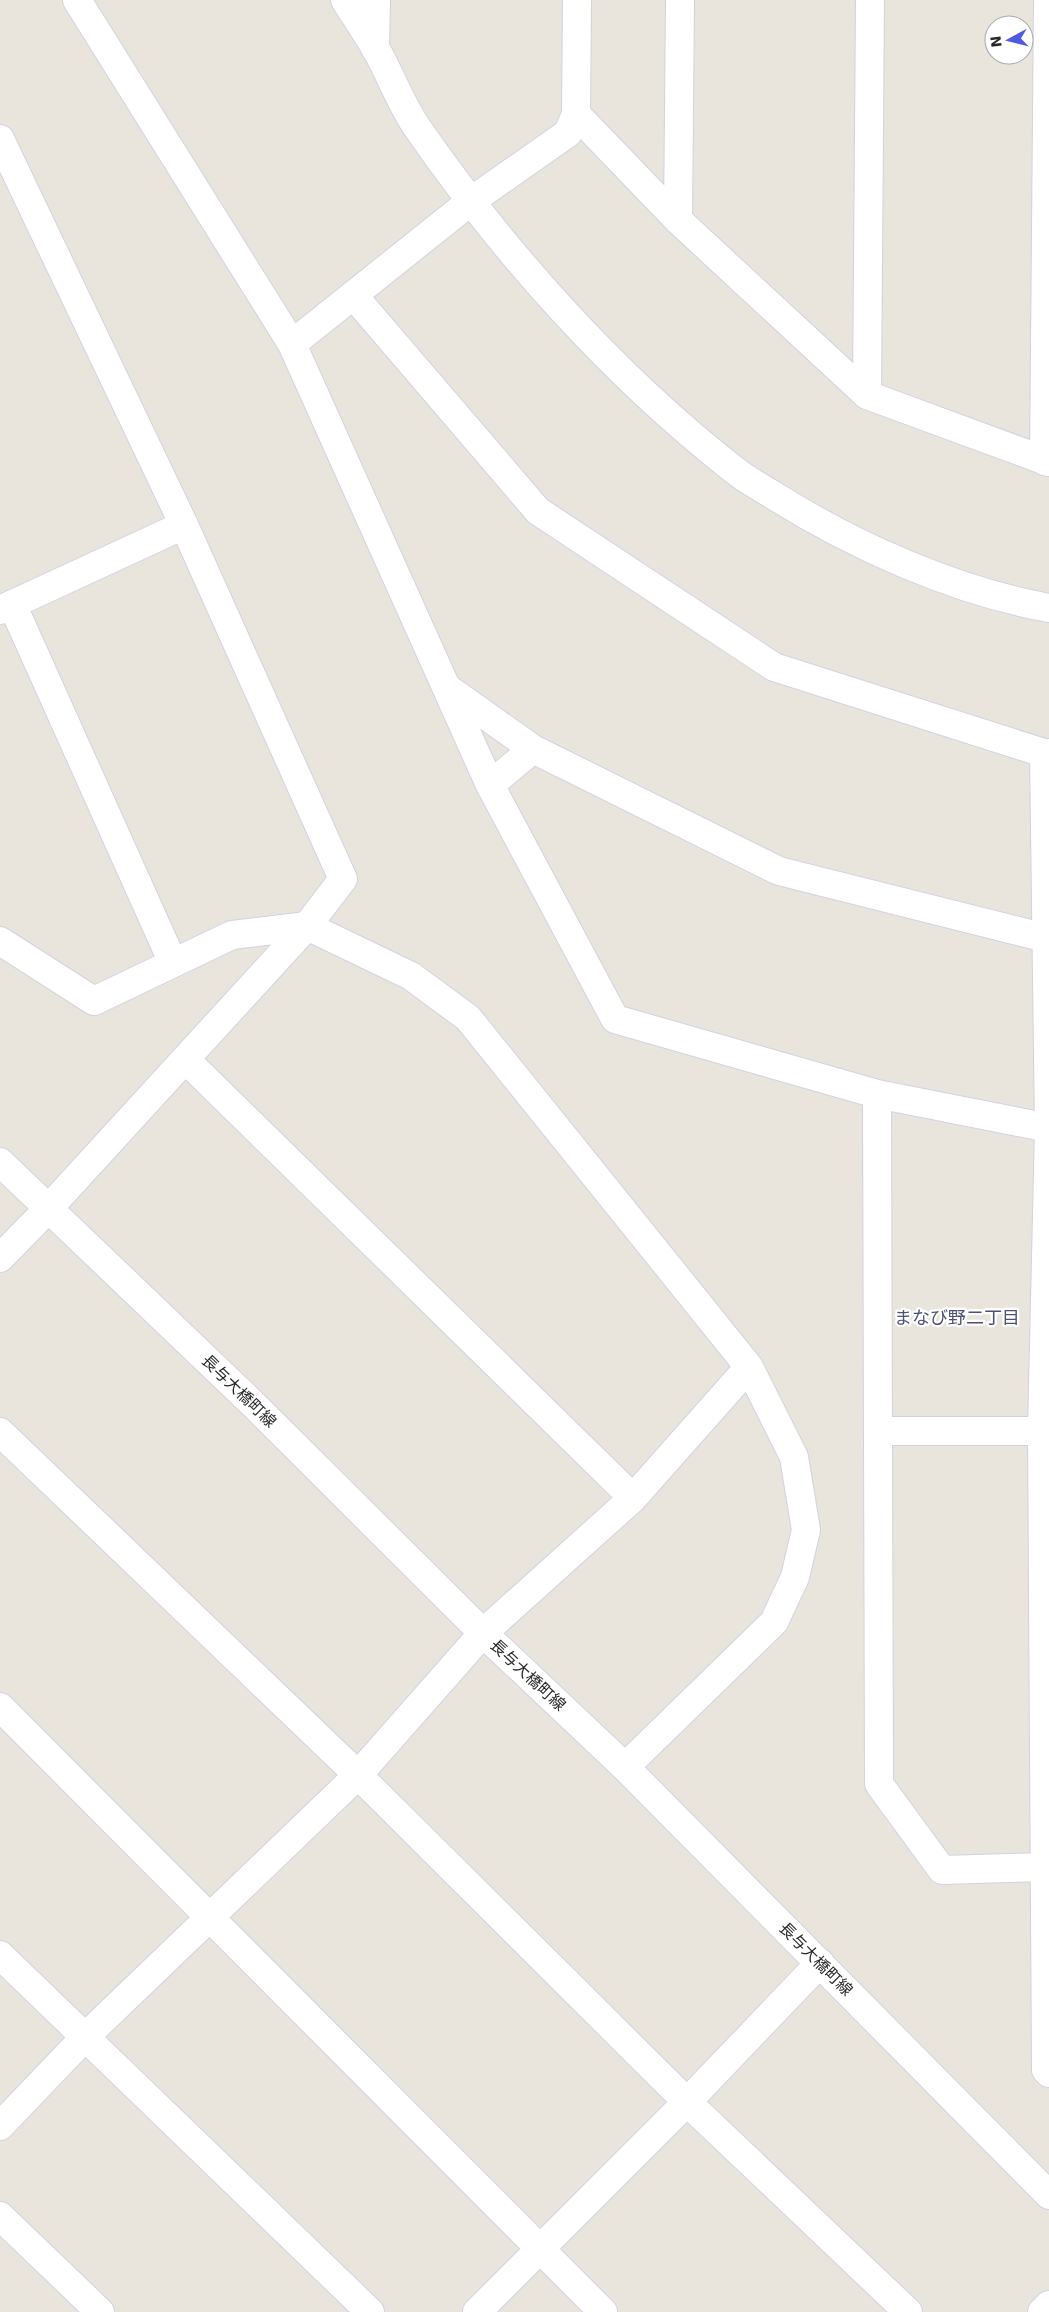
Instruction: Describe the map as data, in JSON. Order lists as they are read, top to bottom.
{
  "streets": {
    "street": ["長与大橋町線"]
  },
  "districts": ["まなび野二丁目"],
  "north": "left"
}
